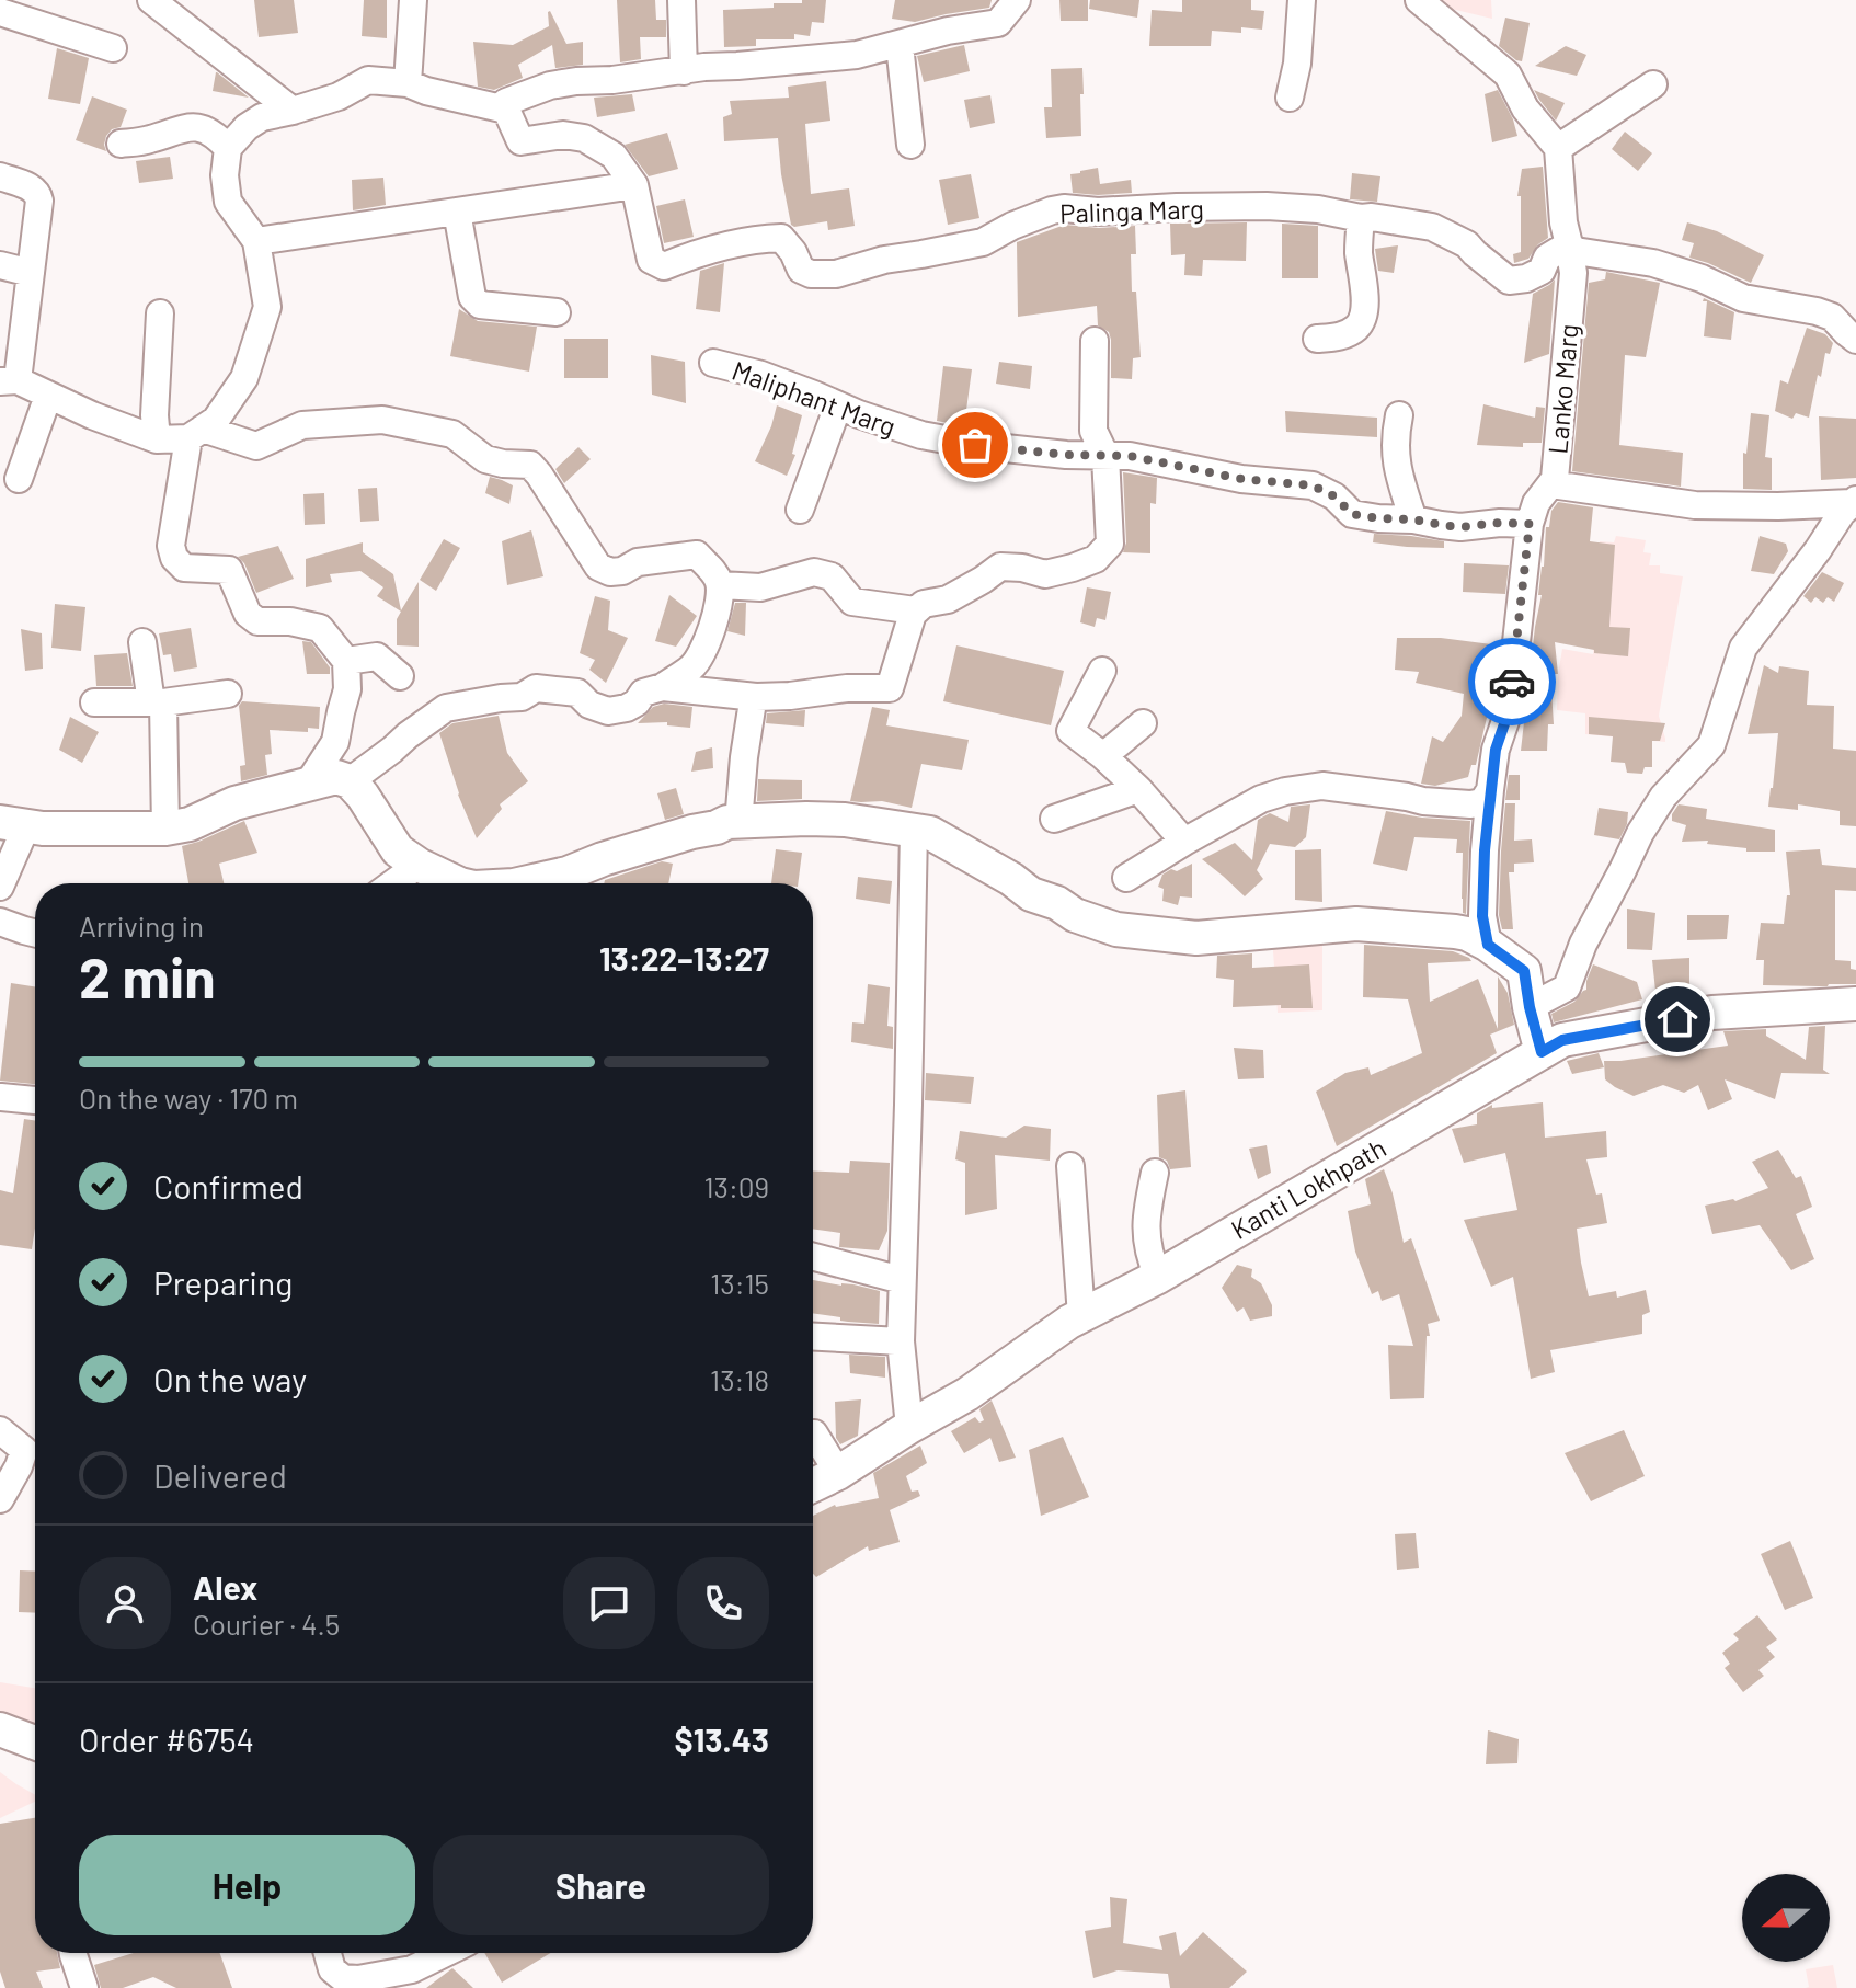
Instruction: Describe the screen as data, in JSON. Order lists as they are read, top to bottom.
{
  "streets": {
    "main road": ["Kanti Lokhpath"],
    "street": ["Palinga Marg", "Lanko Marg", "Maliphant Marg"]
  },
  "crossings": [
    ["Palinga Marg", "Lanko Marg"],
    ["Lanko Marg", "Maliphant Marg"]
  ],
  "north": "left",
  "page": {
    "heading": ["2 min", "Arriving in", "13:22–13:27"],
    "panel": [
      "Alex",
      "Courier · 4.5",
      "Order #6754",
      "$13.43"
    ],
    "bar": "On the way · 170 m",
    "list": [
      ["Confirmed", "13:09"],
      ["Preparing", "13:15"],
      ["On the way", "13:18"],
      "Delivered"
    ],
    "buttons": ["Help", "Share"]
  }
}
